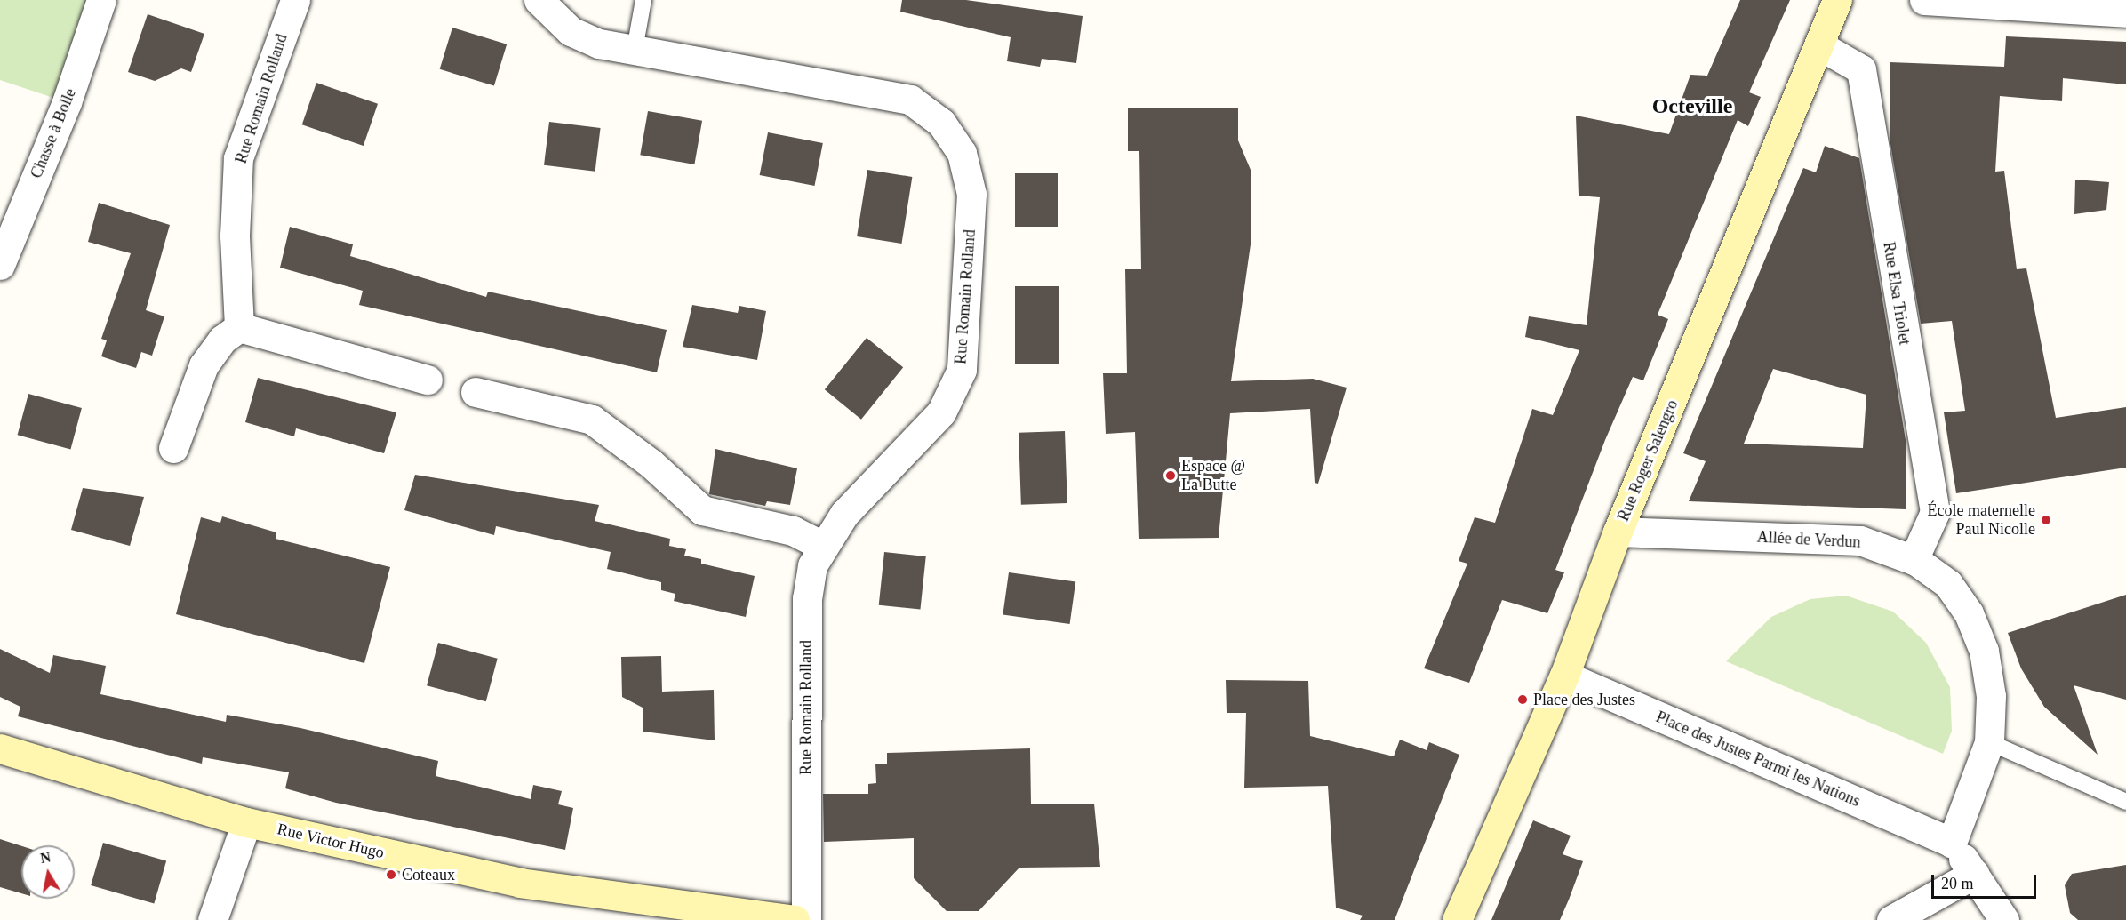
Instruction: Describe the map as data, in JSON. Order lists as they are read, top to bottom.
{
  "streets": {
    "main road": ["Rue Roger Salengro", "Rue Victor Hugo"],
    "street": [
      "Rue Romain Rolland",
      "Chasse à Bolle",
      "Rue Elsa Triolet",
      "Allée de Verdun",
      "Place des Justes Parmi les Nations"
    ]
  },
  "crossings": [
    ["Rue Elsa Triolet", "Rue Roger Salengro"],
    ["Rue Elsa Triolet", "Allée de Verdun"],
    ["Rue Roger Salengro", "Allée de Verdun"],
    ["Rue Roger Salengro", "Place des Justes Parmi les Nations"],
    ["Allée de Verdun", "Place des Justes Parmi les Nations"]
  ],
  "districts": ["Octeville"],
  "places": [
    "Espace @ La Butte",
    "École maternelle Paul Nicolle",
    "Place des Justes",
    "Coteaux"
  ],
  "scale_bar": "20 m",
  "north": "top"
}
